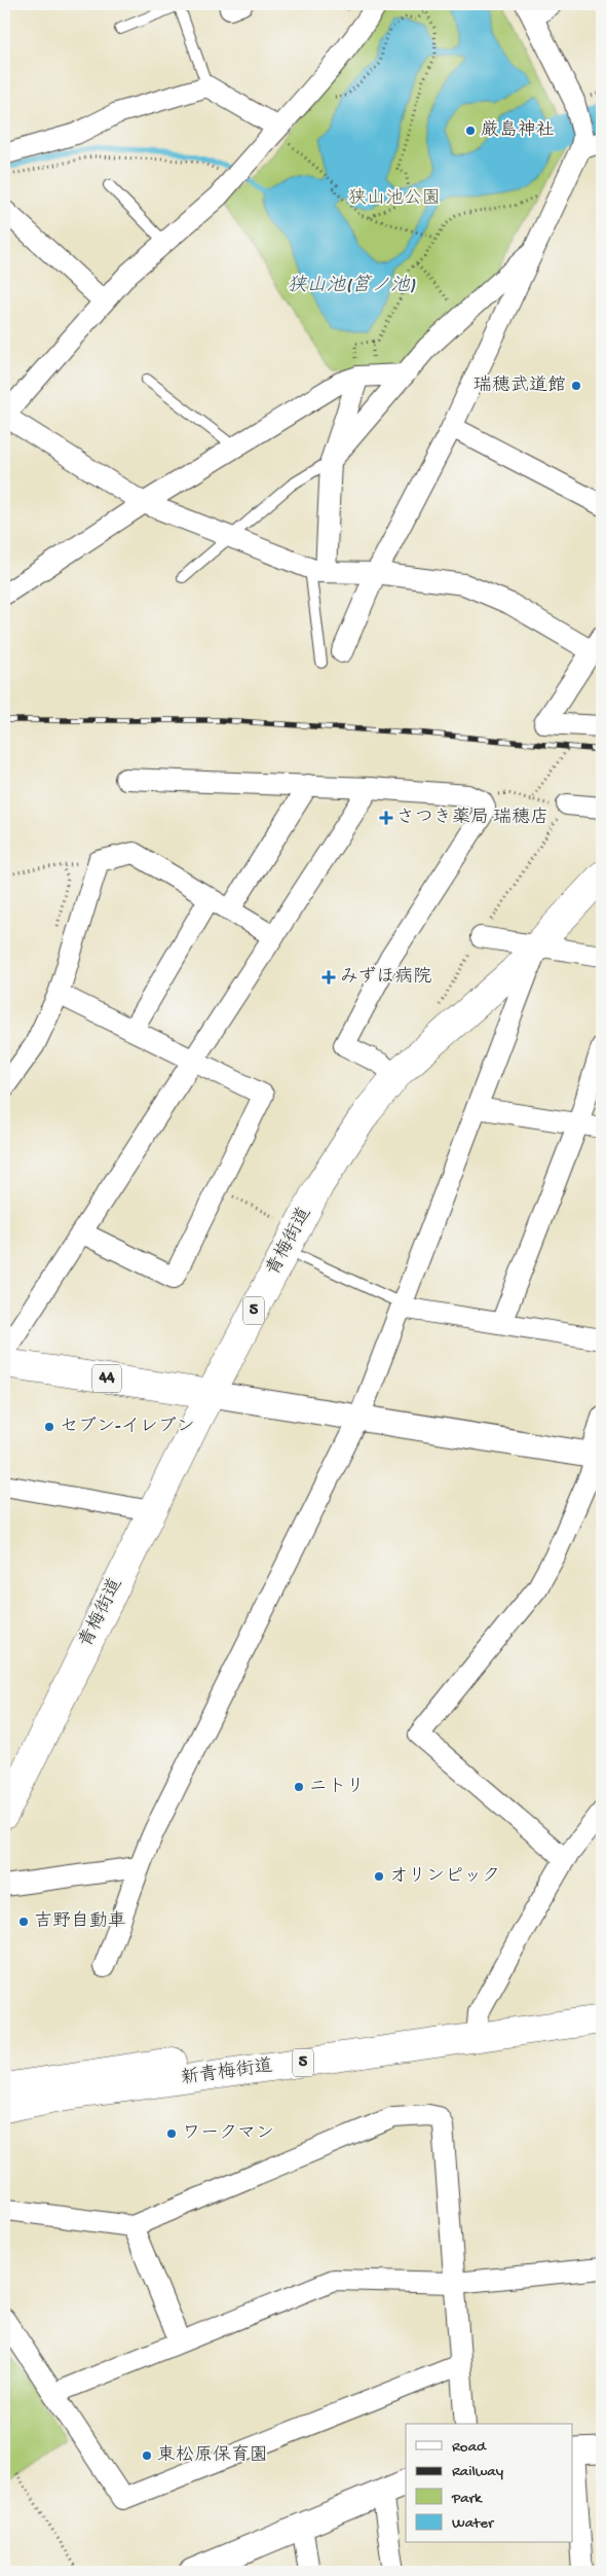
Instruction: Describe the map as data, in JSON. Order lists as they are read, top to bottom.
{
  "streets": {
    "main road": [
      "青梅街道",
      "5",
      "44",
      "新青梅街道"
    ]
  },
  "crossings": [
    ["青梅街道", "44"]
  ],
  "water": ["狭山池(筥ノ池)"],
  "parks": ["狭山池公園"],
  "places": {
    "other": [
      "厳島神社",
      "瑞穂武道館",
      "セブン-イレブン",
      "ニトリ",
      "オリンピック",
      "吉野自動車",
      "ワークマン",
      "東松原保育園"
    ],
    "health": ["さつき薬局 瑞穂店", "みずほ病院"]
  },
  "legend": [
    "Road",
    "Railway",
    "Park",
    "Water"
  ]
}
